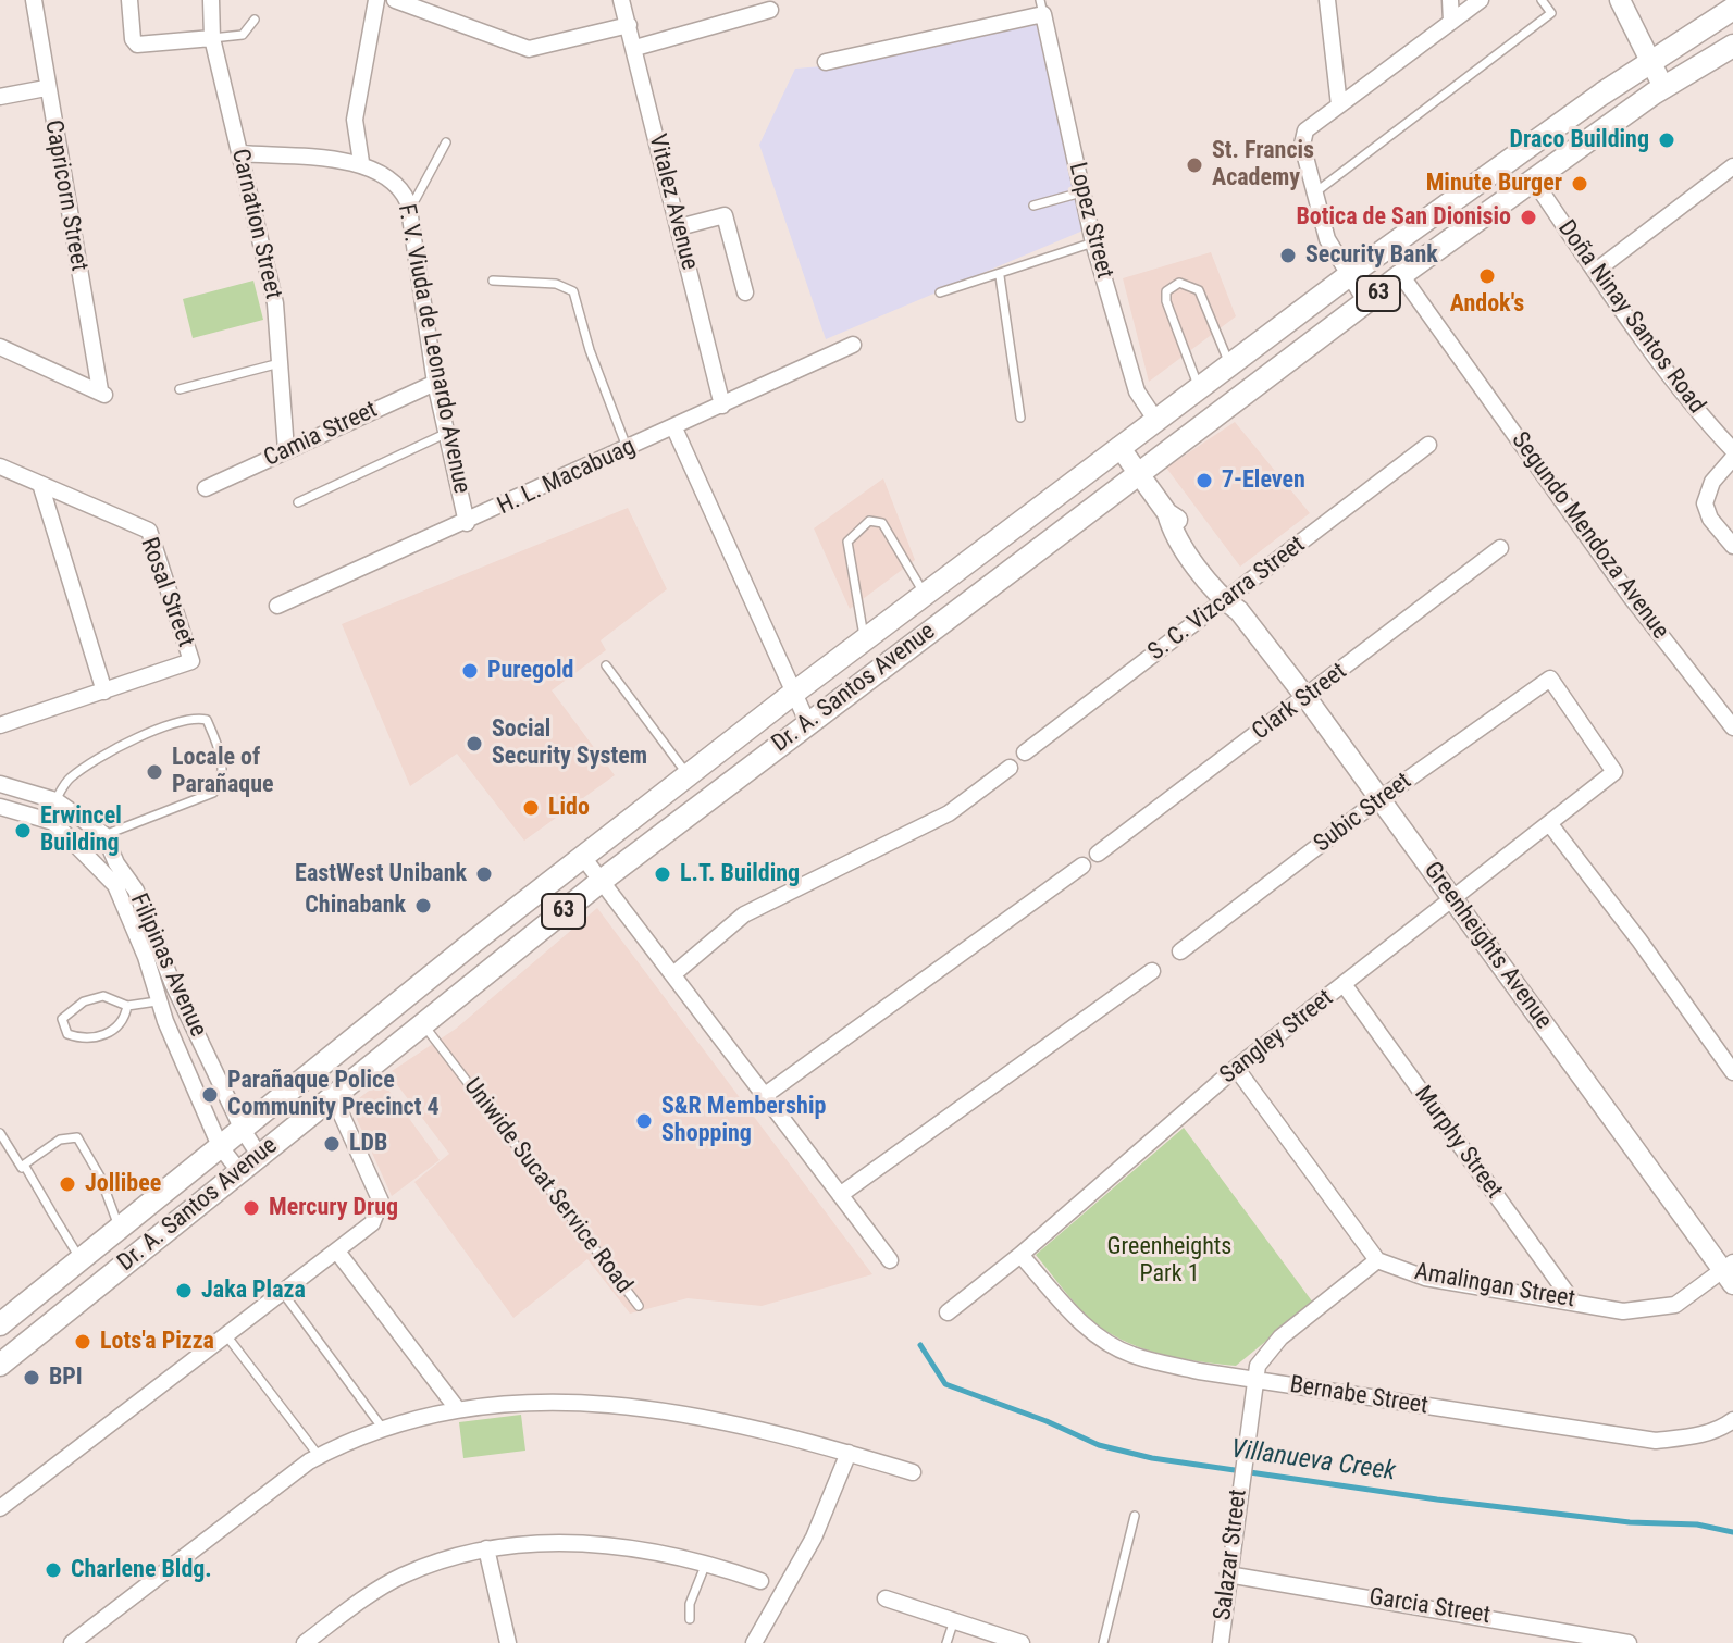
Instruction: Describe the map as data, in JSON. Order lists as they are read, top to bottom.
{
  "streets": {
    "main road": ["63", "Dr. A. Santos Avenue"],
    "street": [
      "Capricorn Street",
      "Vitalez Avenue",
      "Lopez Street",
      "Carnation Street",
      "Doña Ninay Santos Road",
      "F. V. Viuda de Leonardo Avenue",
      "Camia Street",
      "H. L. Macabuag",
      "Segundo Mendoza Avenue",
      "Rosal Street",
      "S. C. Vizcarra Street",
      "Clark Street",
      "Subic Street",
      "Greenheights Avenue",
      "Filipinas Avenue",
      "Sangley Street",
      "Murphy Street",
      "Amalingan Street",
      "Bernabe Street",
      "Salazar Street",
      "Garcia Street"
    ],
    "lane": ["Uniwide Sucat Service Road"]
  },
  "crossings": [
    ["Vitalez Avenue", "H. L. Macabuag"],
    ["Lopez Street", "Dr. A. Santos Avenue"],
    ["Carnation Street", "F. V. Viuda de Leonardo Avenue"],
    ["Carnation Street", "Camia Street"],
    ["Doña Ninay Santos Road", "Dr. A. Santos Avenue"],
    ["F. V. Viuda de Leonardo Avenue", "Camia Street"],
    ["F. V. Viuda de Leonardo Avenue", "H. L. Macabuag"],
    ["Segundo Mendoza Avenue", "Dr. A. Santos Avenue"],
    ["S. C. Vizcarra Street", "Greenheights Avenue"],
    ["Dr. A. Santos Avenue", "Greenheights Avenue"],
    ["Dr. A. Santos Avenue", "Filipinas Avenue"],
    ["Dr. A. Santos Avenue", "Uniwide Sucat Service Road"],
    ["Clark Street", "Greenheights Avenue"],
    ["Subic Street", "Greenheights Avenue"],
    ["Subic Street", "Sangley Street"],
    ["Greenheights Avenue", "Sangley Street"],
    ["Greenheights Avenue", "Amalingan Street"],
    ["Sangley Street", "Murphy Street"],
    ["Sangley Street", "Bernabe Street"],
    ["Murphy Street", "Amalingan Street"],
    ["Amalingan Street", "Salazar Street"],
    ["Bernabe Street", "Salazar Street"],
    ["Salazar Street", "Garcia Street"]
  ],
  "water": ["Villanueva Creek"],
  "parks": ["Greenheights Park 1"],
  "places": [
    "Draco Building",
    "St. Francis Academy",
    "Minute Burger",
    "Botica de San Dionisio",
    "Security Bank",
    "Andok's",
    "7-Eleven",
    "Puregold",
    "Social Security System",
    "Locale of Parañaque",
    "Lido",
    "Erwincel Building",
    "EastWest Unibank",
    "L.T. Building",
    "Chinabank",
    "Parañaque Police Community Precinct 4",
    "S&R Membership Shopping",
    "LDB",
    "Jollibee",
    "Mercury Drug",
    "Jaka Plaza",
    "Lots'a Pizza",
    "BPI",
    "Charlene Bldg."
  ]
}
